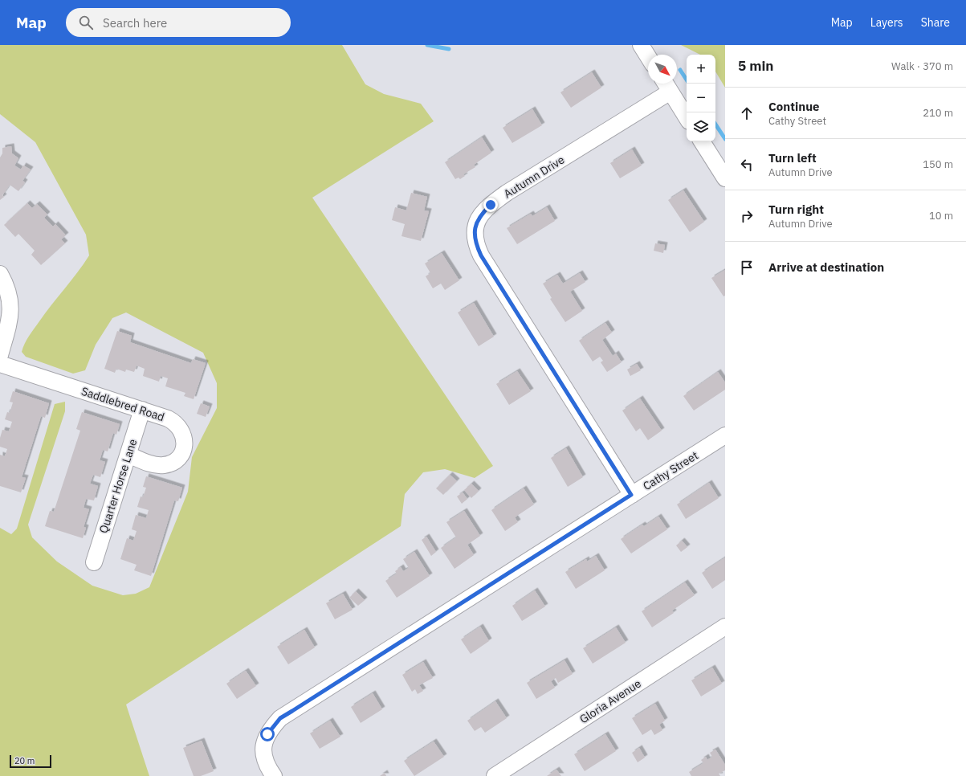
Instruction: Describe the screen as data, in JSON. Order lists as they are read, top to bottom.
{
  "streets": {
    "street": [
      "Autumn Drive",
      "Saddlebred Road",
      "Cathy Street",
      "Quarter Horse Lane",
      "Gloria Avenue"
    ]
  },
  "crossings": [
    ["Autumn Drive", "Cathy Street"],
    ["Saddlebred Road", "Quarter Horse Lane"]
  ],
  "scale_bar": "20 m",
  "north": "bottom right",
  "page": {
    "header": "Map",
    "search": "Search here",
    "nav": ["Map", "Layers", "Share"],
    "heading": ["5 min", "Walk · 370 m"],
    "map_buttons": ["+", "−"],
    "list": [
      ["Continue", "Cathy Street", "210 m"],
      ["Turn left", "Autumn Drive", "150 m"],
      ["Turn right", "Autumn Drive", "10 m"],
      "Arrive at destination"
    ],
    "scale": "20 m"
  }
}
